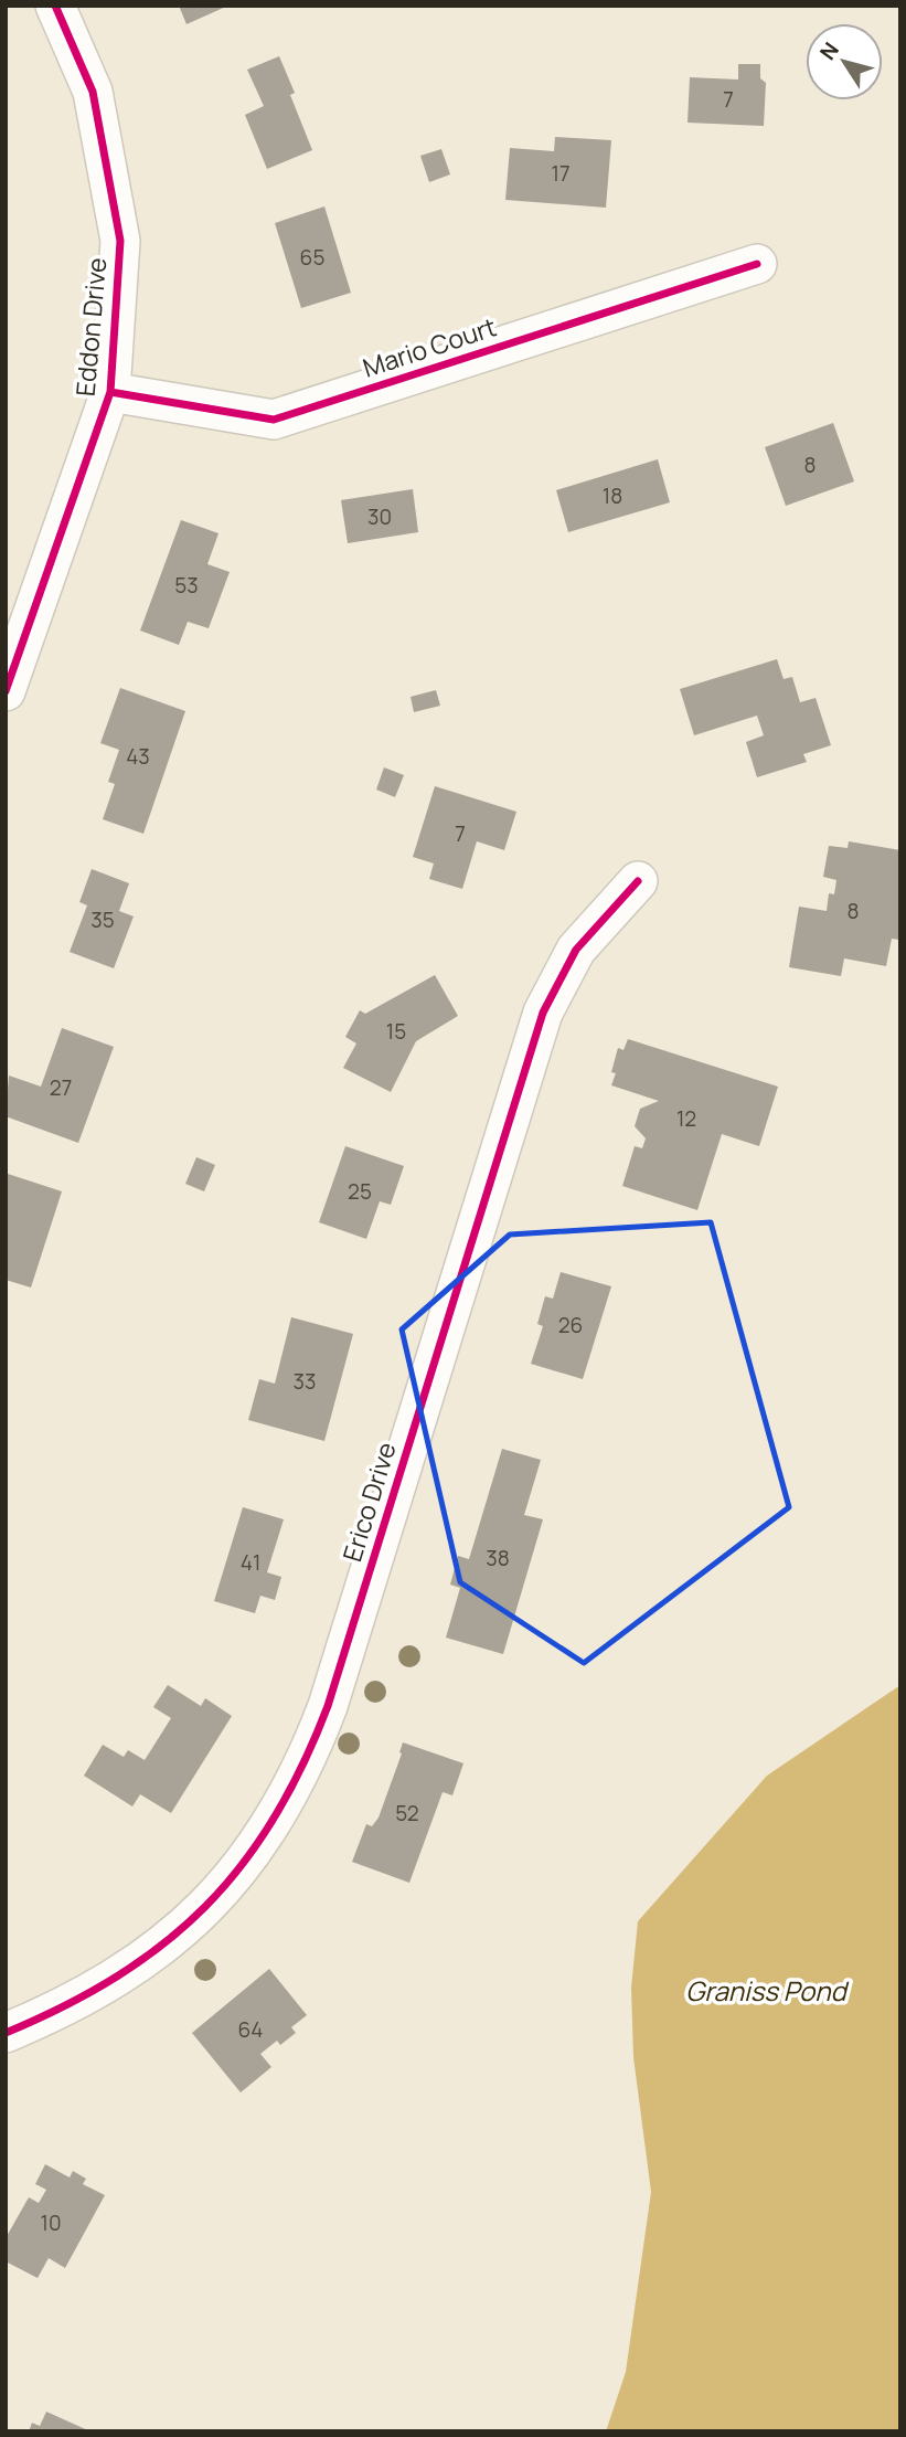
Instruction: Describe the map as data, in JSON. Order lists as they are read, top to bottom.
{
  "streets": {
    "street": ["Eddon Drive", "Mario Court", "Erico Drive"]
  },
  "crossings": [
    ["Eddon Drive", "Mario Court"]
  ],
  "water": ["Graniss Pond"],
  "house_numbers": [
    "7",
    "17",
    "65",
    "8",
    "18",
    "30",
    "53",
    "43",
    "7",
    "8",
    "35",
    "15",
    "27",
    "12",
    "25",
    "26",
    "33",
    "38",
    "41",
    "52",
    "64",
    "10"
  ],
  "north": "top left"
}
